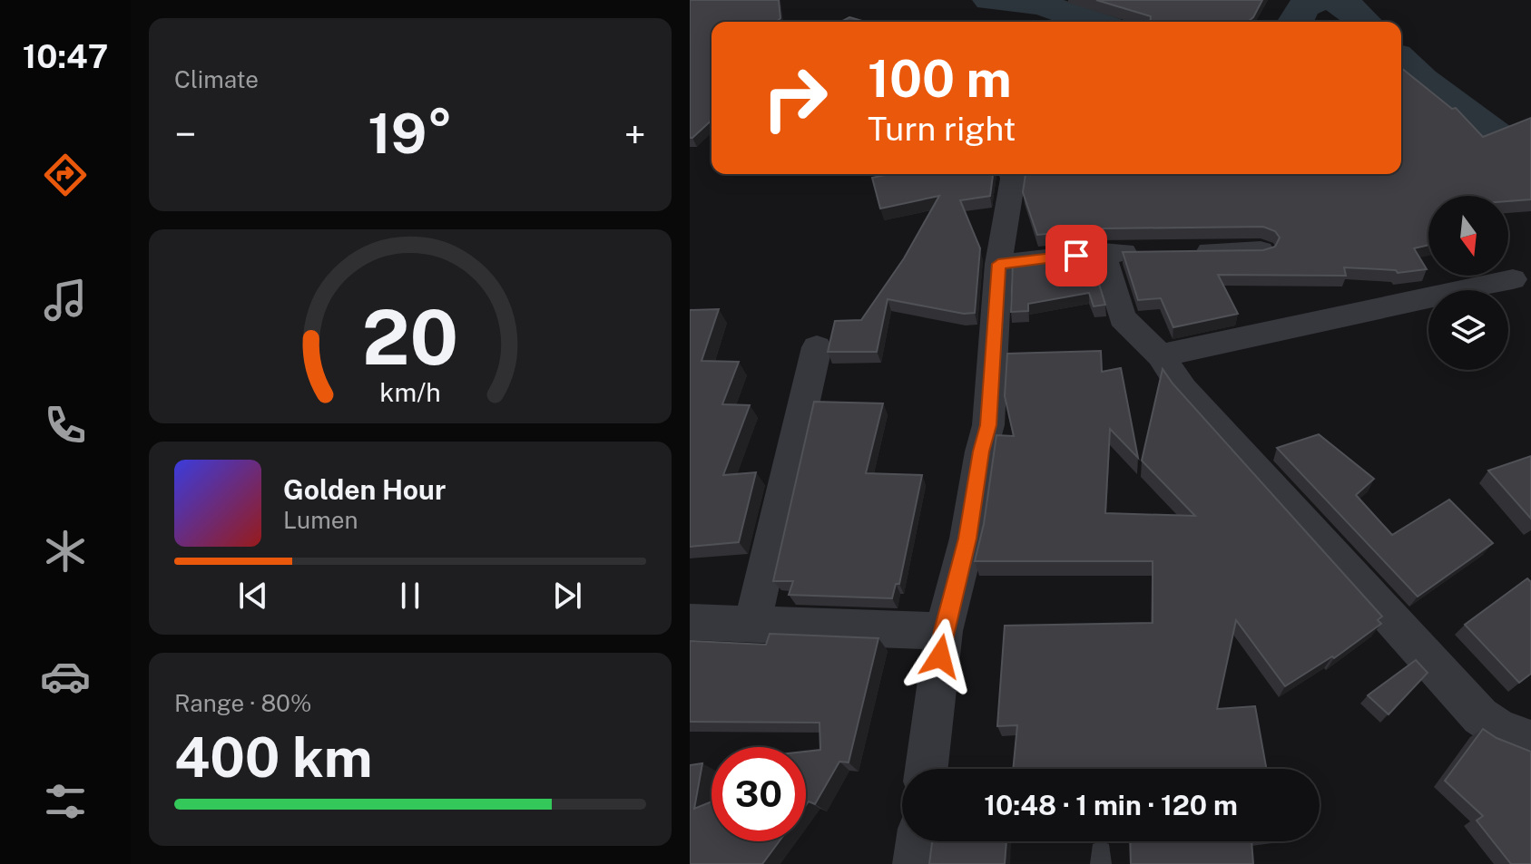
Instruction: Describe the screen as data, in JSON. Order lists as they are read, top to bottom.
{
  "north": "bottom",
  "page": {
    "tabs": "10:47",
    "tile": [
      "Climate",
      ["Range · 80%", "400 km"]
    ],
    "turn": ["100 m", "Turn right"],
    "heat": ["−", "19°", "+"],
    "song": ["Golden Hour", "Lumen"],
    "limit": "30",
    "trip": "10:48 · 1 min · 120 m",
    "gauge": ["20", "km/h"]
  }
}
